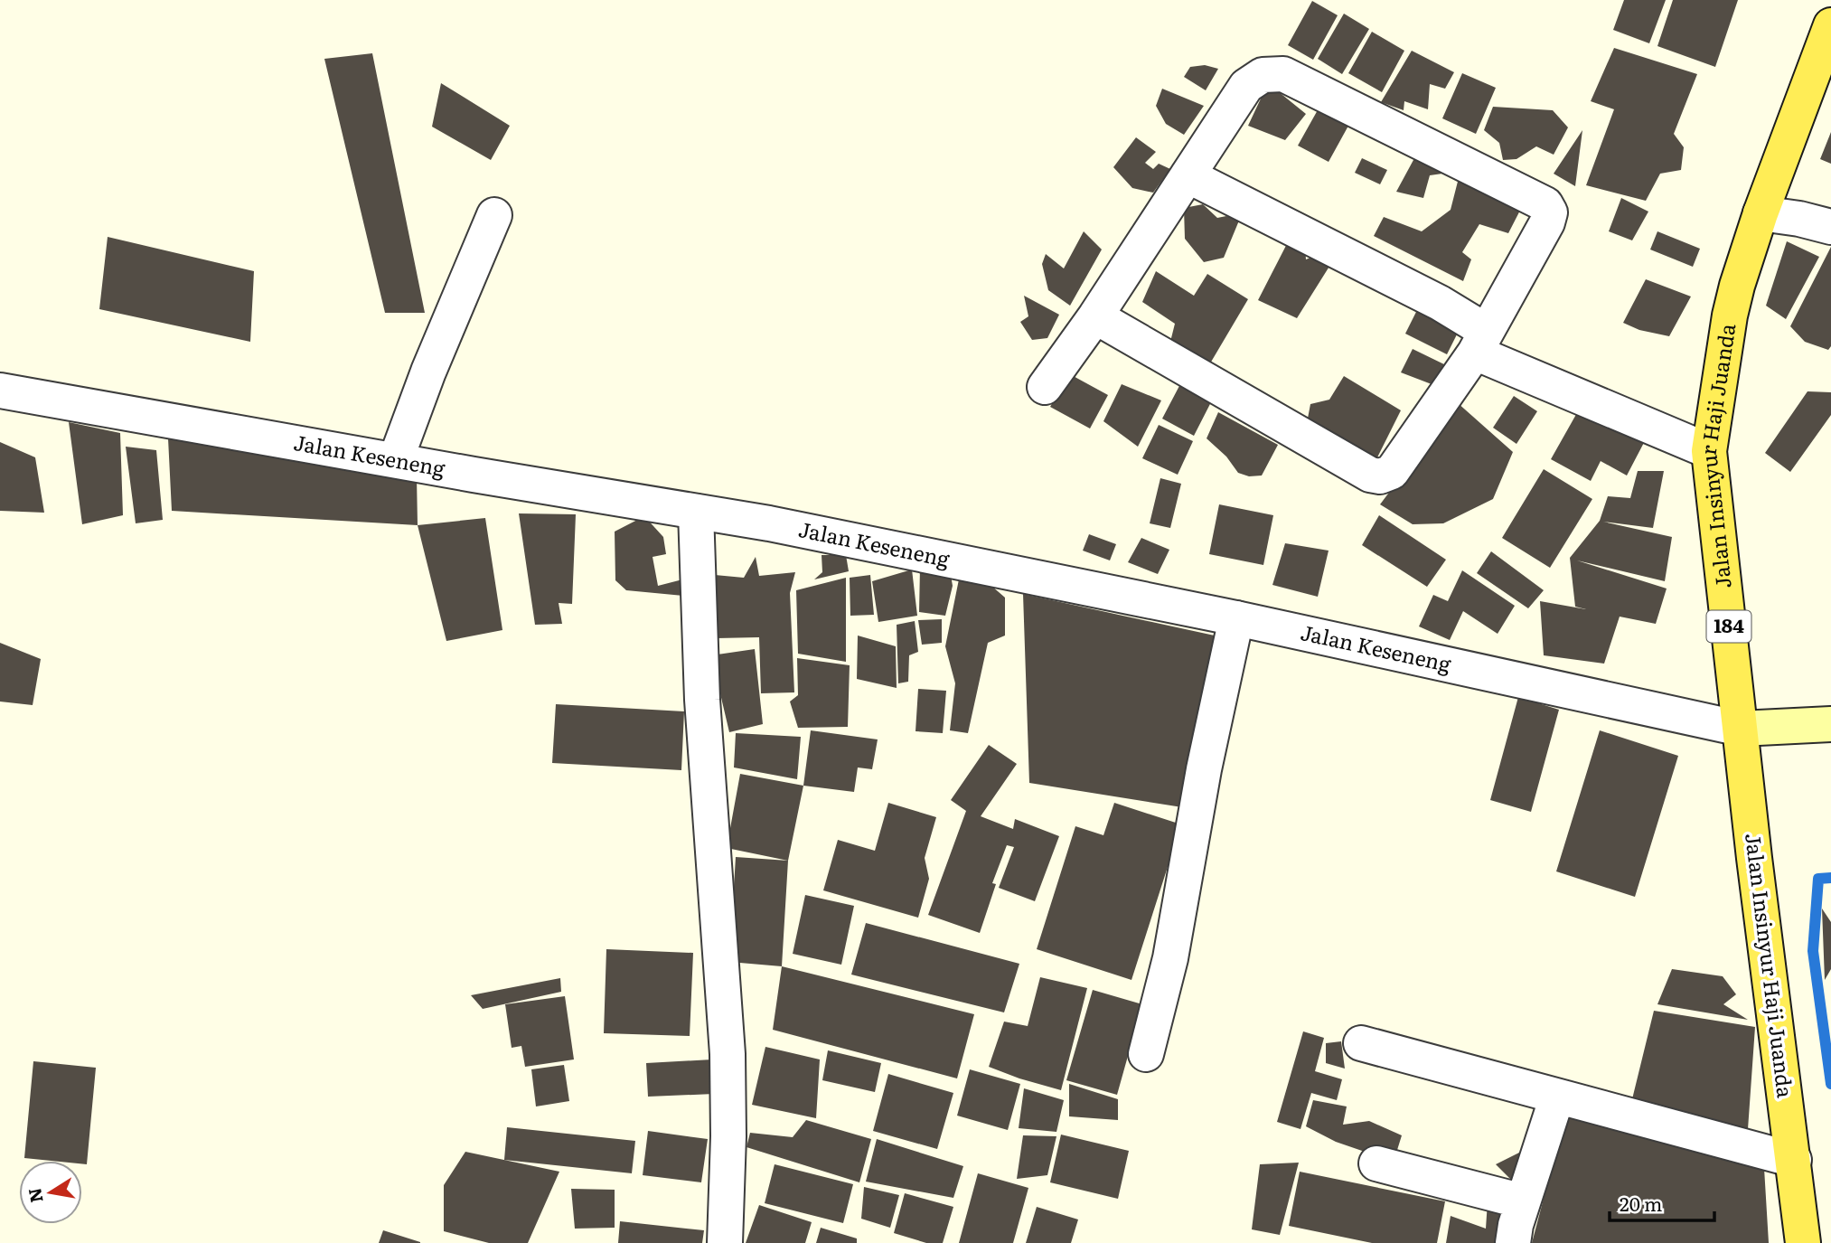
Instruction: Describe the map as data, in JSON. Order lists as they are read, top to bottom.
{
  "streets": {
    "main road": ["Jalan Insinyur Haji Juanda", "184"],
    "street": ["Jalan Keseneng"]
  },
  "crossings": [
    ["Jalan Keseneng", "Jalan Insinyur Haji Juanda"]
  ],
  "scale_bar": "20 m",
  "north": "left"
}
